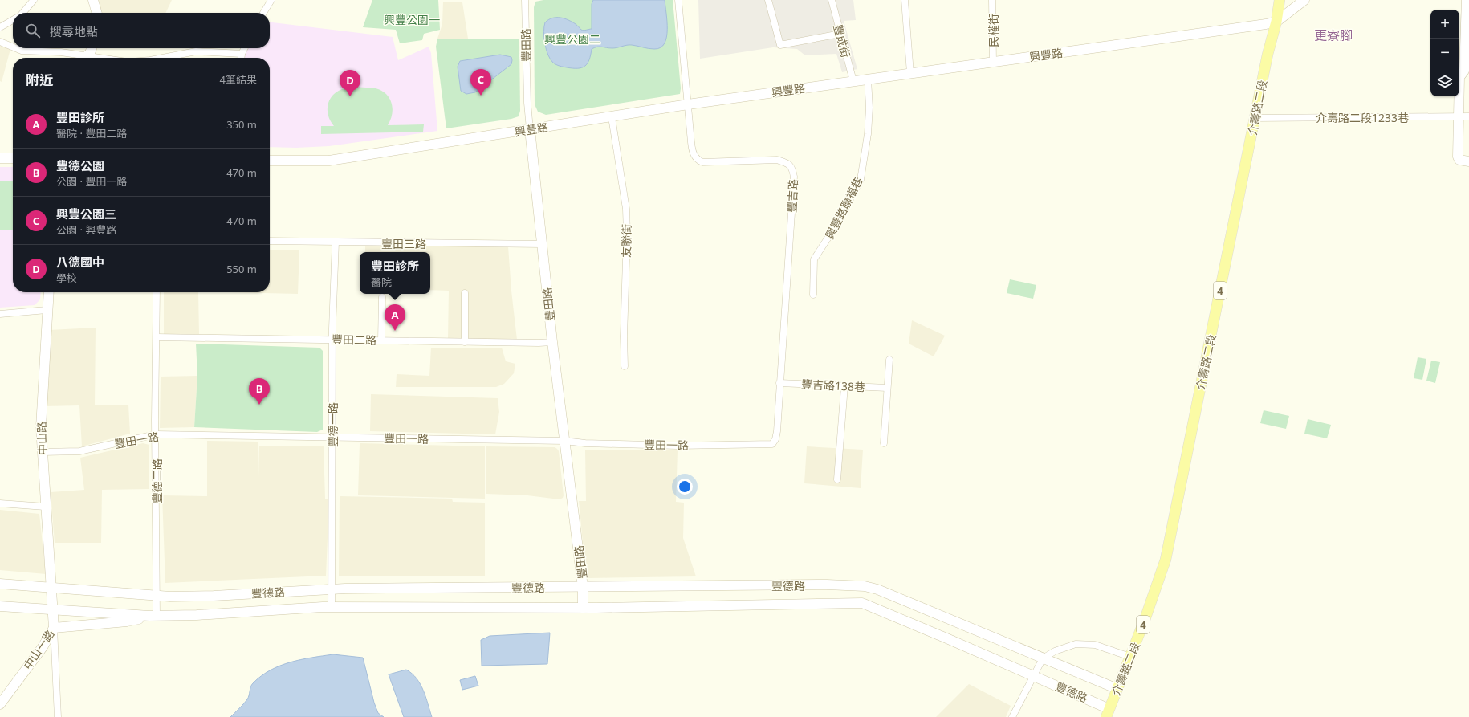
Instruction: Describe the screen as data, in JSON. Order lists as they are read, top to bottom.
{
  "streets": {
    "main road": [
      "豐田路",
      "興豐路",
      "介壽路二段",
      "4",
      "中山路",
      "豐德路",
      "中山一路"
    ],
    "street": [
      "民權街",
      "豐成街",
      "介壽路二段1233巷",
      "豐吉路",
      "興豐路聯福巷",
      "友聯街",
      "豐田三路",
      "豐田二路",
      "豐吉路138巷",
      "豐德一路",
      "豐田一路",
      "豐德二路"
    ]
  },
  "crossings": [
    ["民權街", "興豐路"],
    ["豐成街", "興豐路"],
    ["豐田路", "興豐路"],
    ["豐田路", "豐田三路"],
    ["豐田路", "豐田二路"],
    ["豐田路", "豐田一路"],
    ["豐田路", "豐德路"],
    ["興豐路", "介壽路二段"],
    ["興豐路", "豐吉路"],
    ["興豐路", "興豐路聯福巷"],
    ["興豐路", "友聯街"],
    ["介壽路二段", "介壽路二段1233巷"],
    ["介壽路二段", "豐德路"],
    ["豐吉路", "豐吉路138巷"],
    ["豐吉路", "豐田一路"],
    ["豐田三路", "豐德一路"],
    ["豐田二路", "豐德一路"],
    ["豐田二路", "豐德二路"],
    ["豐德一路", "豐田一路"],
    ["豐德一路", "豐德路"],
    ["中山路", "豐田一路"],
    ["中山路", "豐德路"],
    ["中山路", "中山一路"],
    ["豐田一路", "豐德二路"],
    ["豐德二路", "豐德路"],
    ["豐德路", "中山一路"]
  ],
  "districts": ["更寮腳"],
  "parks": ["興豐公園一", "興豐公園二"],
  "page": {
    "map_buttons": ["+", "−"],
    "search": "搜尋地點",
    "heading": ["附近", "4筆結果"],
    "pins": [
      "C",
      "D",
      "A",
      "B"
    ],
    "list": [
      {
        "mark": "A",
        "name": "豐田診所",
        "note": "醫院 · 豐田二路",
        "value": "350 m"
      },
      {
        "mark": "B",
        "name": "豐德公園",
        "note": "公園 · 豐田一路",
        "value": "470 m"
      },
      {
        "mark": "C",
        "name": "興豐公園三",
        "note": "公園 · 興豐路",
        "value": "470 m"
      },
      {
        "mark": "D",
        "name": "八德國中",
        "note": "學校",
        "value": "550 m"
      }
    ],
    "popup": ["豐田診所", "醫院"]
  }
}
